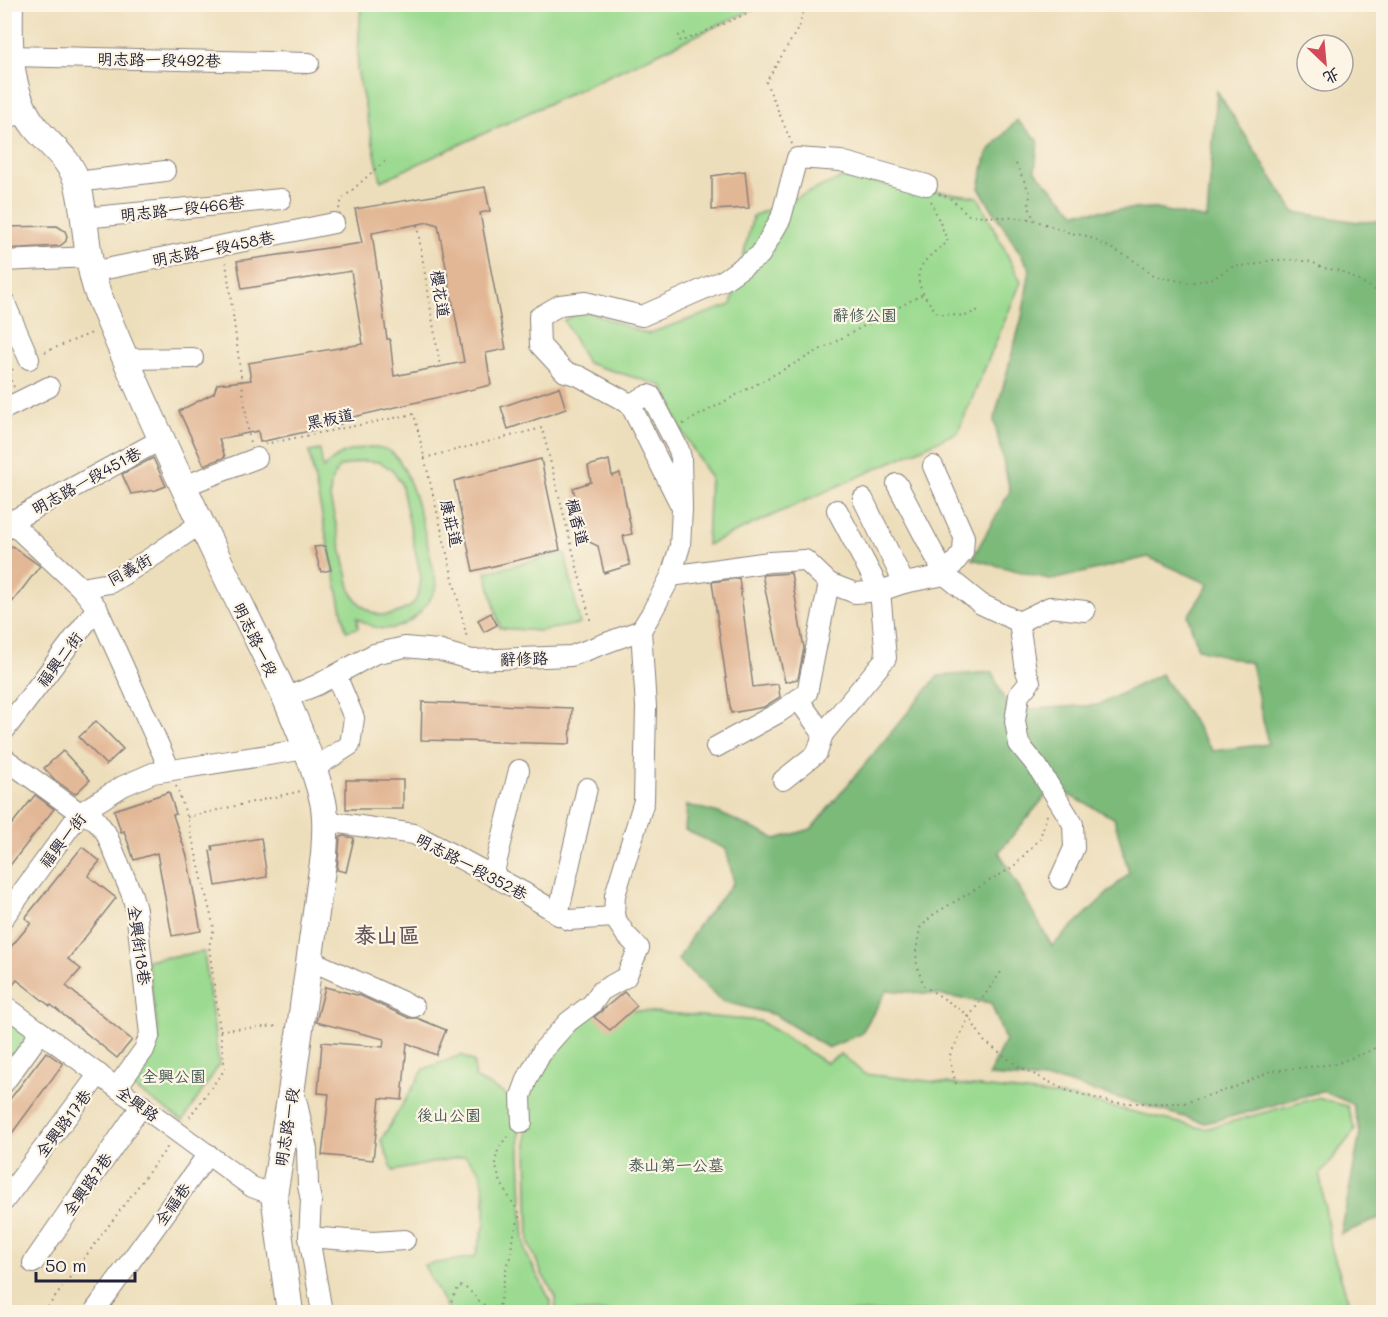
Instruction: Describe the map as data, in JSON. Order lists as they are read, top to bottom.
{
  "streets": {
    "main road": ["明志路一段"],
    "street": [
      "明志路一段492巷",
      "明志路一段466巷",
      "明志路一段458巷",
      "明志路一段451巷",
      "同義街",
      "辭修路",
      "福興二街",
      "福興一街",
      "明志路一段352巷",
      "全興街18巷",
      "全興路",
      "全興路17巷",
      "全興路7巷",
      "全福巷"
    ],
    "path": [
      "櫻花道",
      "黑板道",
      "楓香道",
      "康莊道"
    ]
  },
  "crossings": [
    ["明志路一段492巷", "明志路一段"],
    ["明志路一段466巷", "明志路一段"],
    ["明志路一段458巷", "明志路一段"],
    ["黑板道", "康莊道"],
    ["明志路一段451巷", "明志路一段"],
    ["楓香道", "康莊道"],
    ["同義街", "明志路一段"],
    ["明志路一段", "辭修路"],
    ["明志路一段", "福興一街"],
    ["明志路一段", "明志路一段352巷"],
    ["明志路一段", "全興路"],
    ["福興一街", "全興街18巷"],
    ["全興街18巷", "全興路"],
    ["全興路", "全興路17巷"],
    ["全興路", "全興路7巷"],
    ["全興路", "全福巷"]
  ],
  "districts": ["泰山區"],
  "parks": [
    "辭修公園",
    "全興公園",
    "後山公園",
    "泰山第一公墓"
  ],
  "scale_bar": "50 m",
  "north": "bottom right"
}
